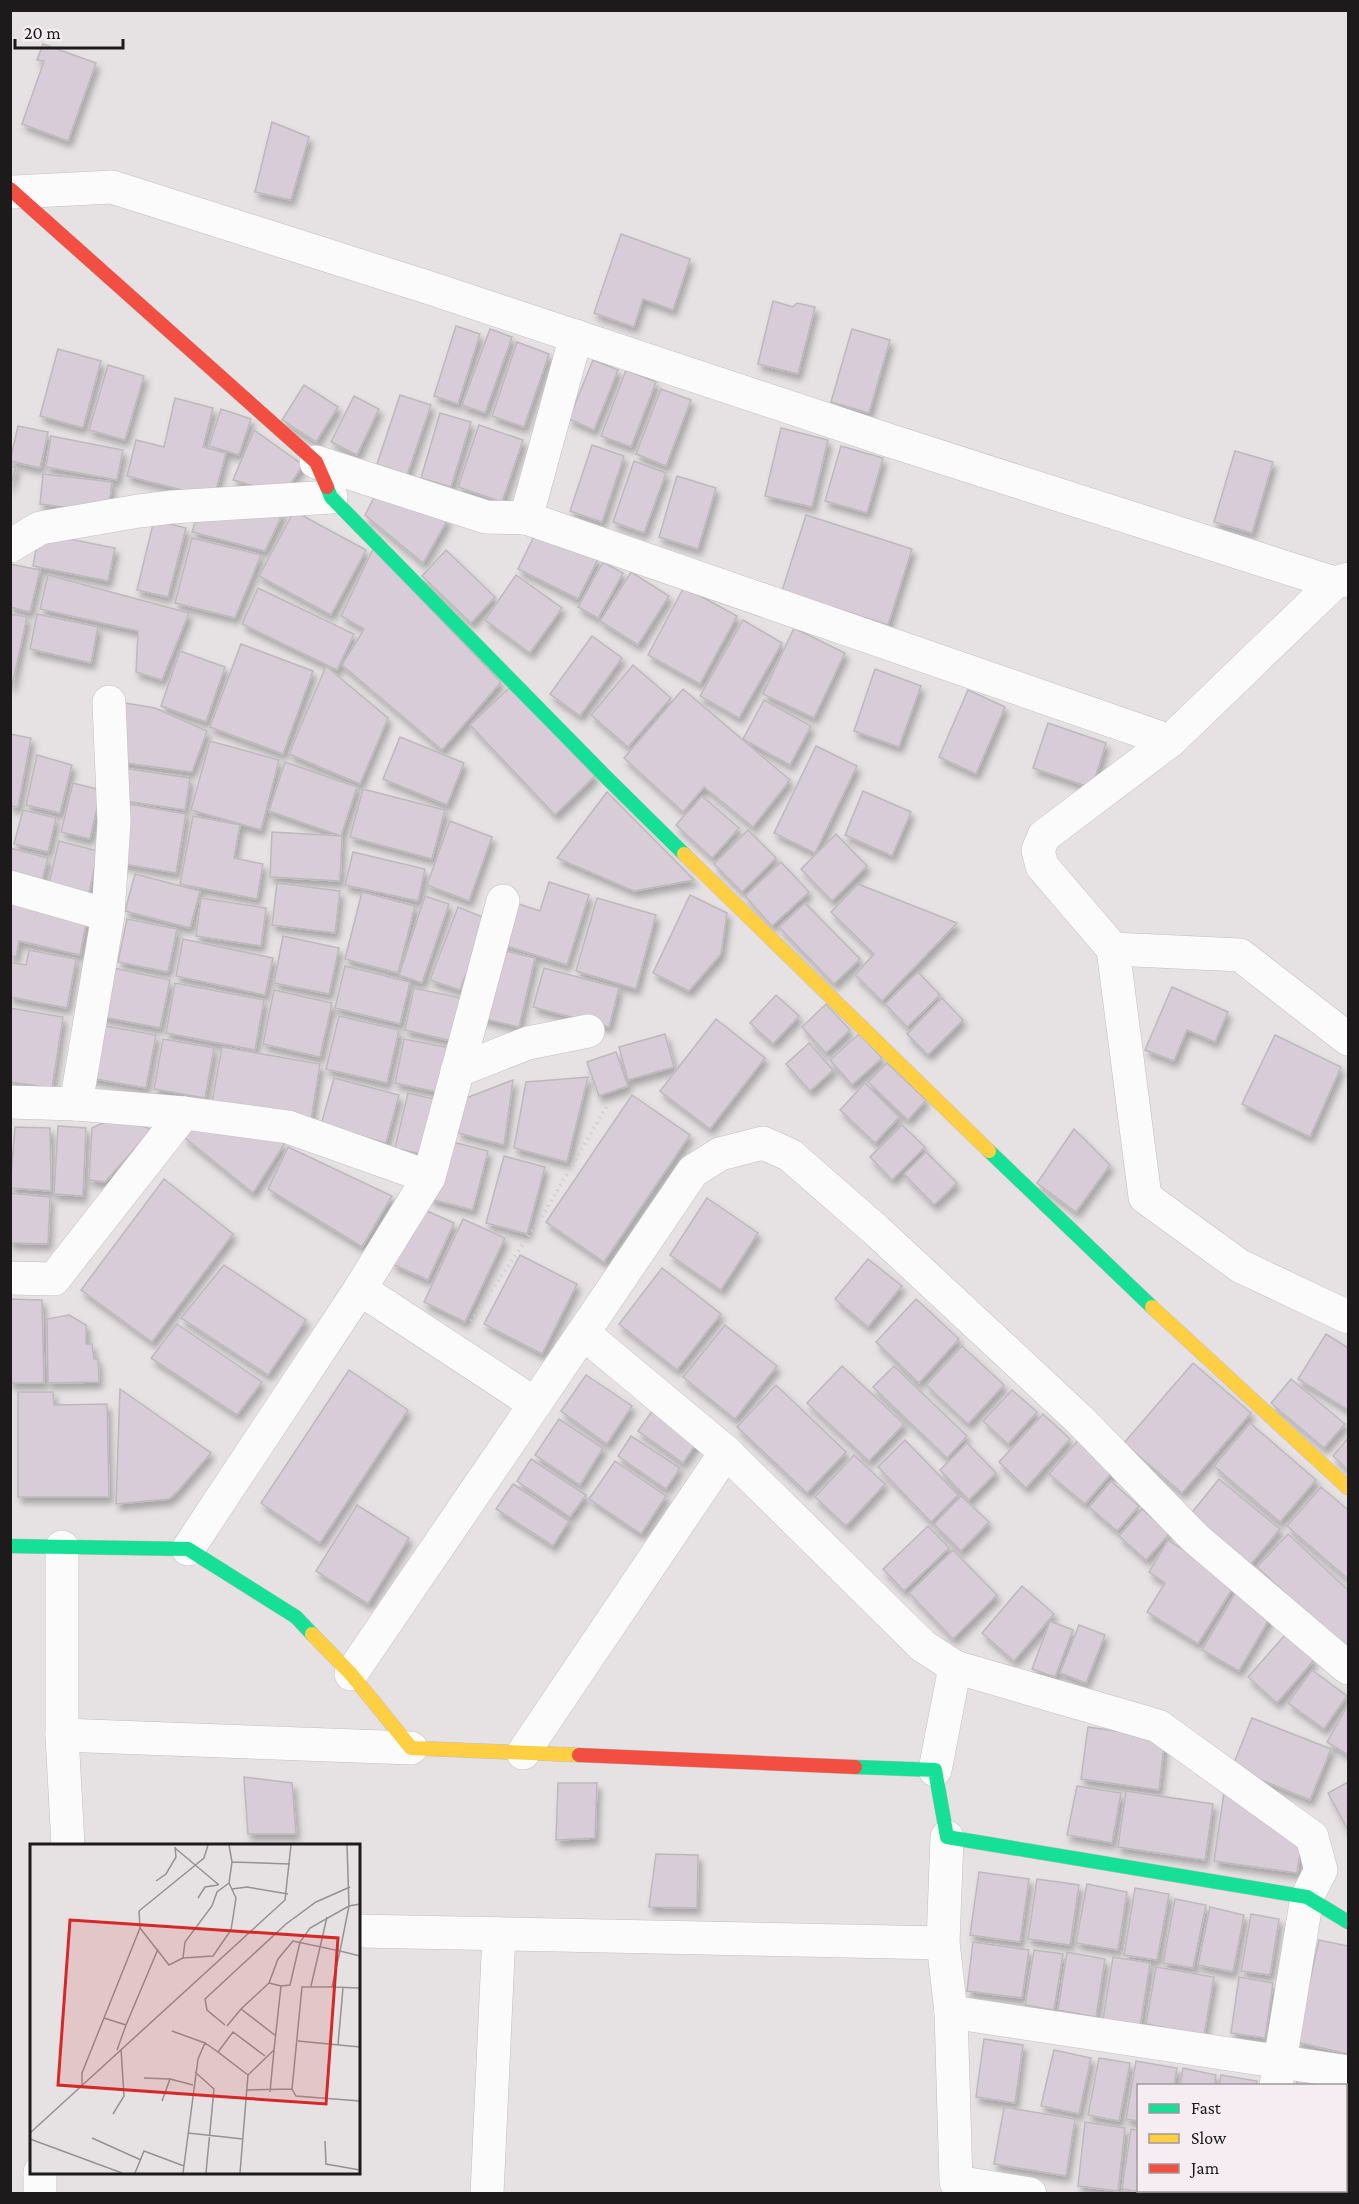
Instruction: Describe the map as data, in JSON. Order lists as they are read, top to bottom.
{
  "legend": ["Fast", "Slow", "Jam"],
  "scale_bar": "20 m"
}
